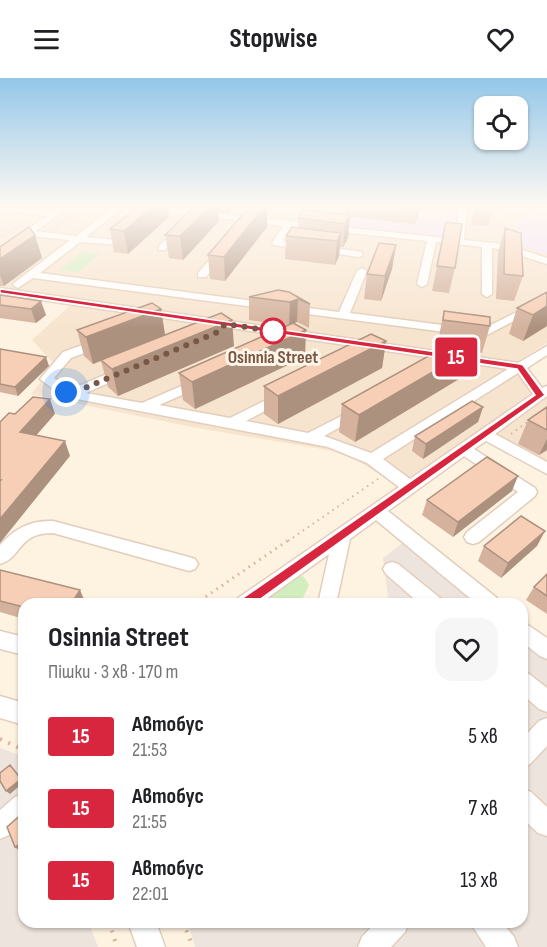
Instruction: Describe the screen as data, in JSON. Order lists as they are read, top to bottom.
{
  "places": ["Osinnia Street"],
  "lines": ["bus line 15"],
  "page": {
    "header": "Stopwise",
    "on_map": "15",
    "heading": ["Osinnia Street", "Пішки · 3 хв · 170 m"],
    "list": [
      {
        "mark": "15",
        "name": "Автобус",
        "note": "21:53",
        "value": "5 хв"
      },
      {
        "mark": "15",
        "name": "Автобус",
        "note": "21:55",
        "value": "7 хв"
      },
      {
        "mark": "15",
        "name": "Автобус",
        "note": "22:01",
        "value": "13 хв"
      }
    ]
  }
}
